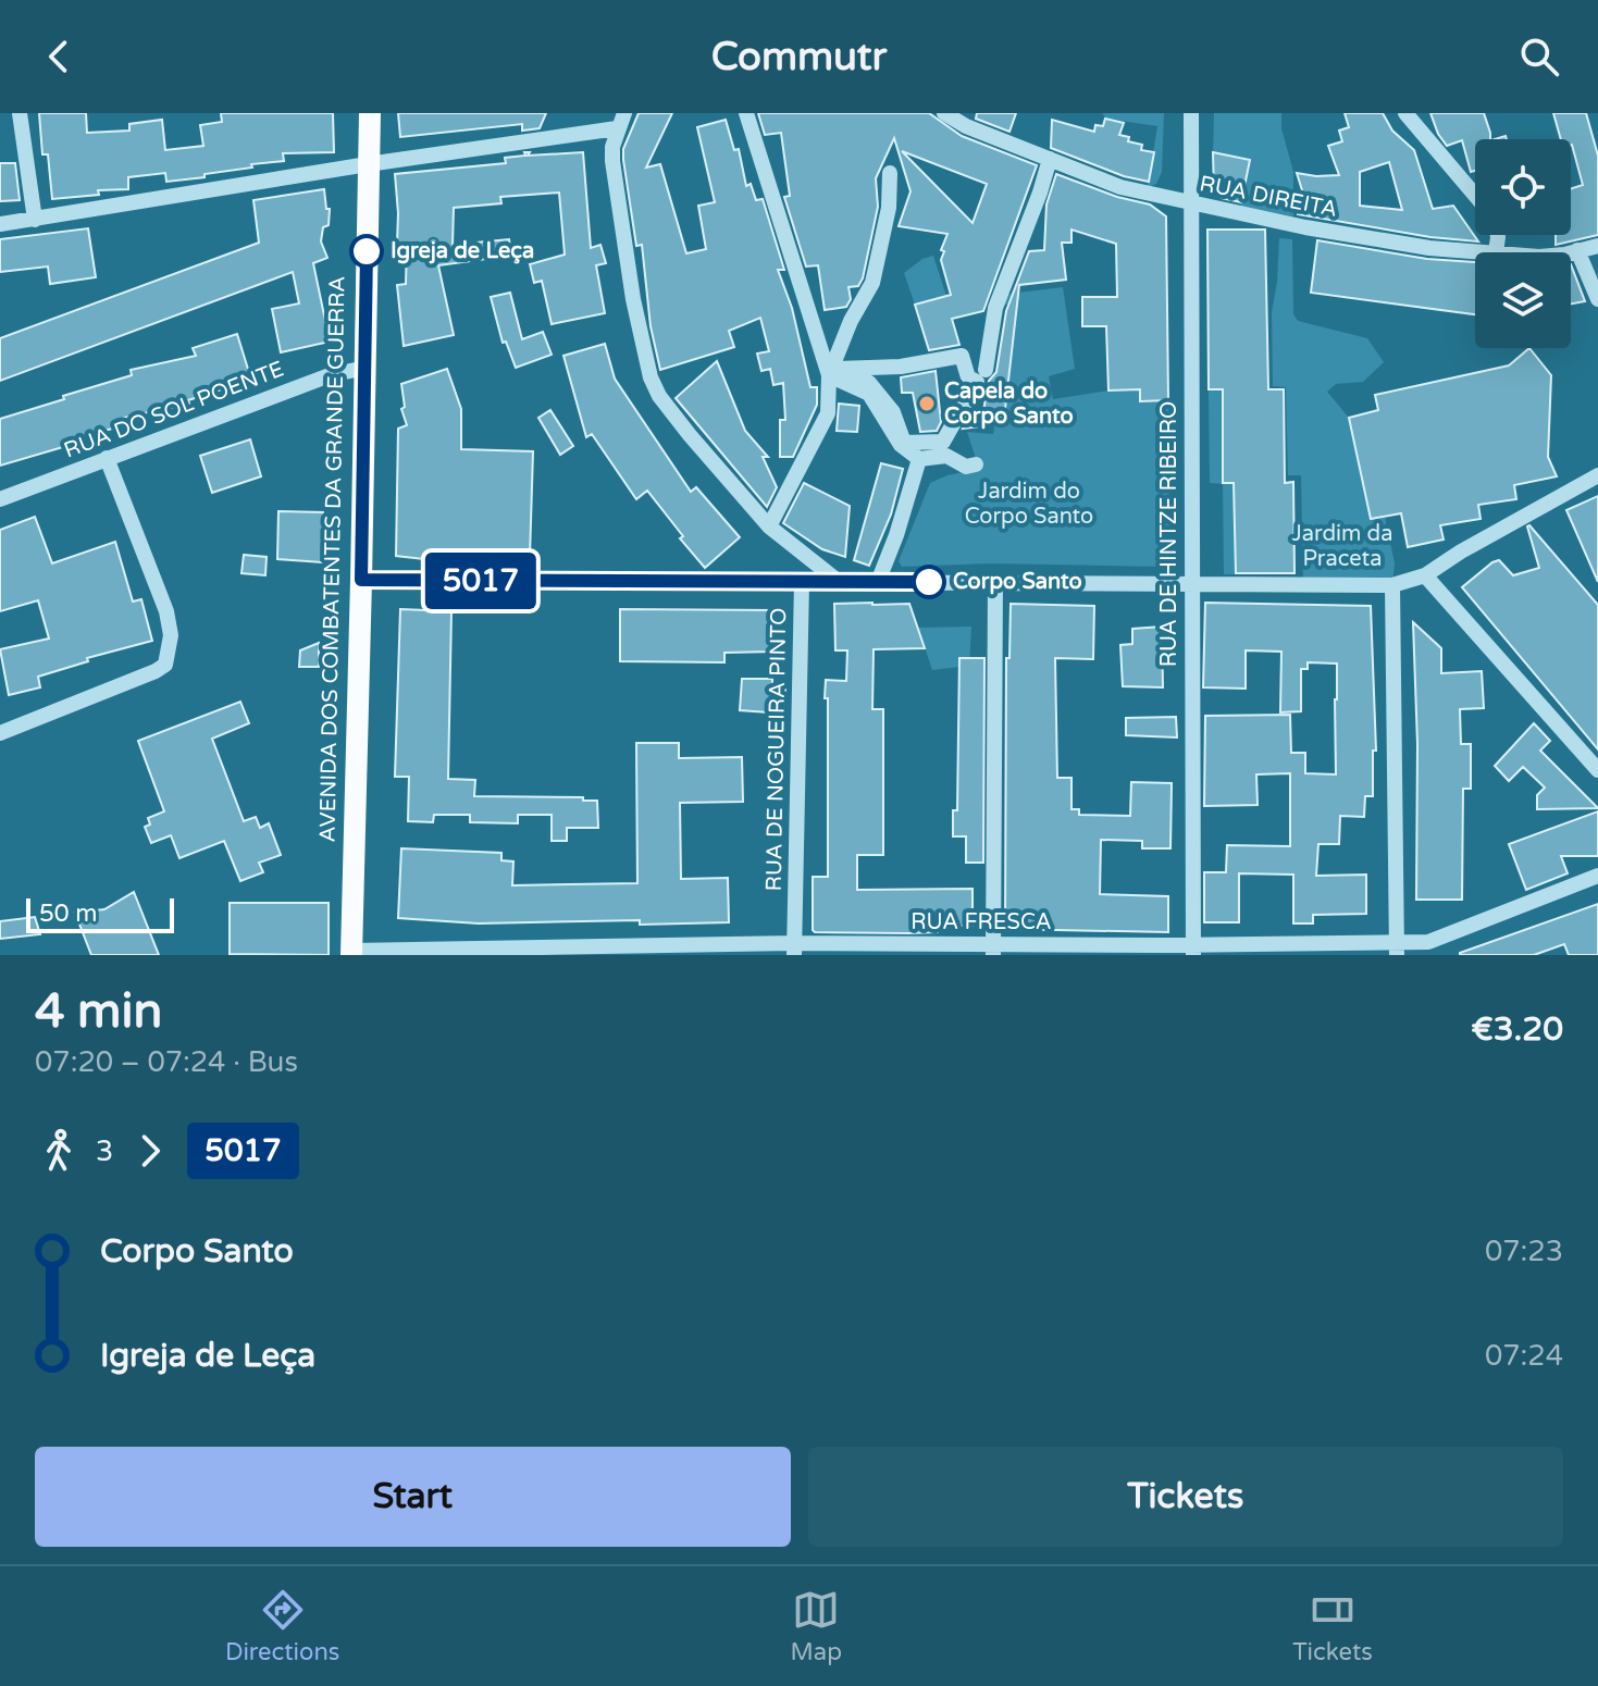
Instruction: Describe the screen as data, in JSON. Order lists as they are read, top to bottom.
{
  "streets": {
    "main road": ["AVENIDA DOS COMBATENTES DA GRANDE GUERRA"],
    "street": [
      "RUA DIREITA",
      "RUA DO SOL POENTE",
      "RUA DE HINTZE RIBEIRO",
      "RUA DE NOGUEIRA PINTO",
      "RUA FRESCA"
    ]
  },
  "crossings": [
    ["RUA DIREITA", "RUA DE HINTZE RIBEIRO"],
    ["RUA DO SOL POENTE", "AVENIDA DOS COMBATENTES DA GRANDE GUERRA"],
    ["RUA DE HINTZE RIBEIRO", "RUA DE NOGUEIRA PINTO"],
    ["RUA DE HINTZE RIBEIRO", "RUA FRESCA"],
    ["AVENIDA DOS COMBATENTES DA GRANDE GUERRA", "RUA FRESCA"],
    ["RUA DE NOGUEIRA PINTO", "RUA FRESCA"]
  ],
  "parks": ["Jardim do Corpo Santo", "Jardim da Praceta"],
  "places": ["Igreja de Leça", "Capela do Corpo Santo", "Corpo Santo"],
  "lines": ["bus line 5017"],
  "scale_bar": "50 m",
  "page": {
    "header": "Commutr",
    "on_map": "5017",
    "scale": "50 m",
    "heading": ["4 min", "07:20 – 07:24 · Bus", "€3.20"],
    "legs": ["3", "5017"],
    "list": [
      {
        "name": "Corpo Santo",
        "value": "07:23"
      },
      {
        "name": "Igreja de Leça",
        "value": "07:24"
      }
    ],
    "buttons": ["Start", "Tickets"],
    "tabs": ["Directions", "Map", "Tickets"]
  }
}
